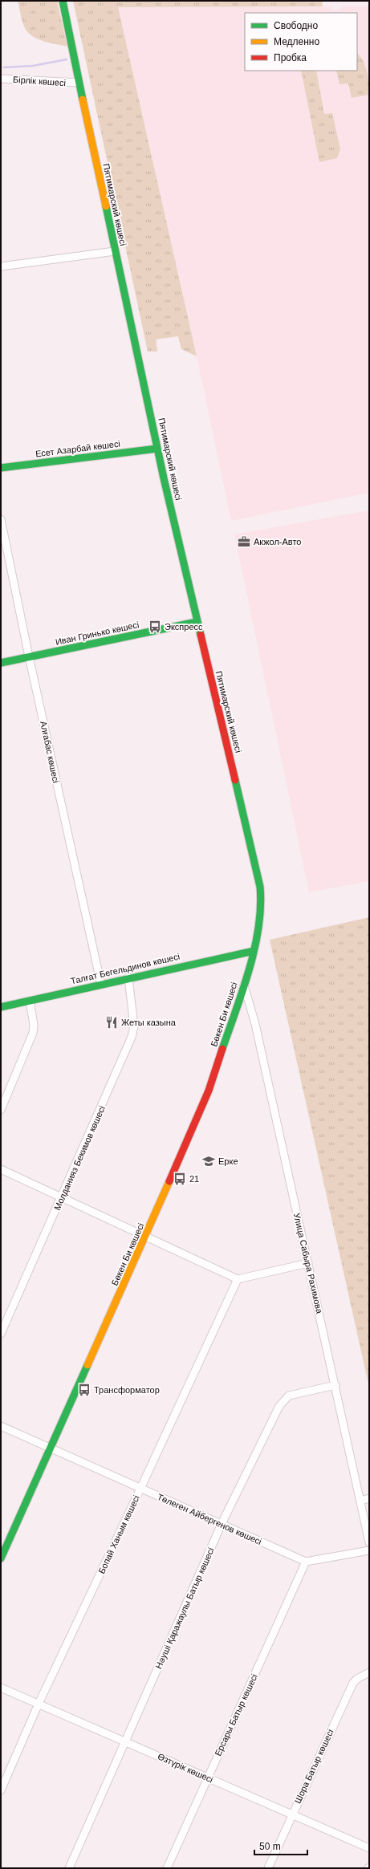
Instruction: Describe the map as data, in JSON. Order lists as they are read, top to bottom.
{
  "streets": {
    "main road": [
      "Пятимарский көшесі",
      "Есет Азарбай көшесі",
      "Иван Гринько көшесі",
      "Талғат Бегельдинов көшесі",
      "Бөкен Би көшесі"
    ],
    "street": [
      "Бірлік көшесі",
      "Алғабас көшесі",
      "Молданияз Бекимов көшесі",
      "Улица Сабыра Рахимова",
      "Төлеген Айбергенов көшесі",
      "Бопай Ханым көшесі",
      "Нәуші Қаражаулы Батыр көшесі",
      "Ерсары Батыр көшесі",
      "Шора Батыр көшесі",
      "Өзтүрік көшесі"
    ]
  },
  "crossings": [
    ["Бірлік көшесі", "Пятимарский көшесі"],
    ["Пятимарский көшесі", "Есет Азарбай көшесі"],
    ["Пятимарский көшесі", "Иван Гринько көшесі"],
    ["Пятимарский көшесі", "Талғат Бегельдинов көшесі"],
    ["Пятимарский көшесі", "Бөкен Би көшесі"],
    ["Иван Гринько көшесі", "Алғабас көшесі"],
    ["Алғабас көшесі", "Талғат Бегельдинов көшесі"],
    ["Талғат Бегельдинов көшесі", "Бөкен Би көшесі"],
    ["Талғат Бегельдинов көшесі", "Молданияз Бекимов көшесі"],
    ["Бөкен Би көшесі", "Улица Сабыра Рахимова"],
    ["Бөкен Би көшесі", "Төлеген Айбергенов көшесі"],
    ["Улица Сабыра Рахимова", "Нәуші Қаражаулы Батыр көшесі"],
    ["Төлеген Айбергенов көшесі", "Бопай Ханым көшесі"],
    ["Төлеген Айбергенов көшесі", "Нәуші Қаражаулы Батыр көшесі"],
    ["Төлеген Айбергенов көшесі", "Ерсары Батыр көшесі"],
    ["Бопай Ханым көшесі", "Өзтүрік көшесі"],
    ["Нәуші Қаражаулы Батыр көшесі", "Өзтүрік көшесі"],
    ["Ерсары Батыр көшесі", "Өзтүрік көшесі"],
    ["Шора Батыр көшесі", "Өзтүрік көшесі"]
  ],
  "places": {
    "office": ["Акжол-Авто"],
    "bus stop": ["Экспресс", "21", "Трансформатор"],
    "restaurant": ["Жеты казына"],
    "school or university": ["Ерке"]
  },
  "legend": ["Свободно", "Медленно", "Пробка"],
  "scale_bar": "50 m"
}
